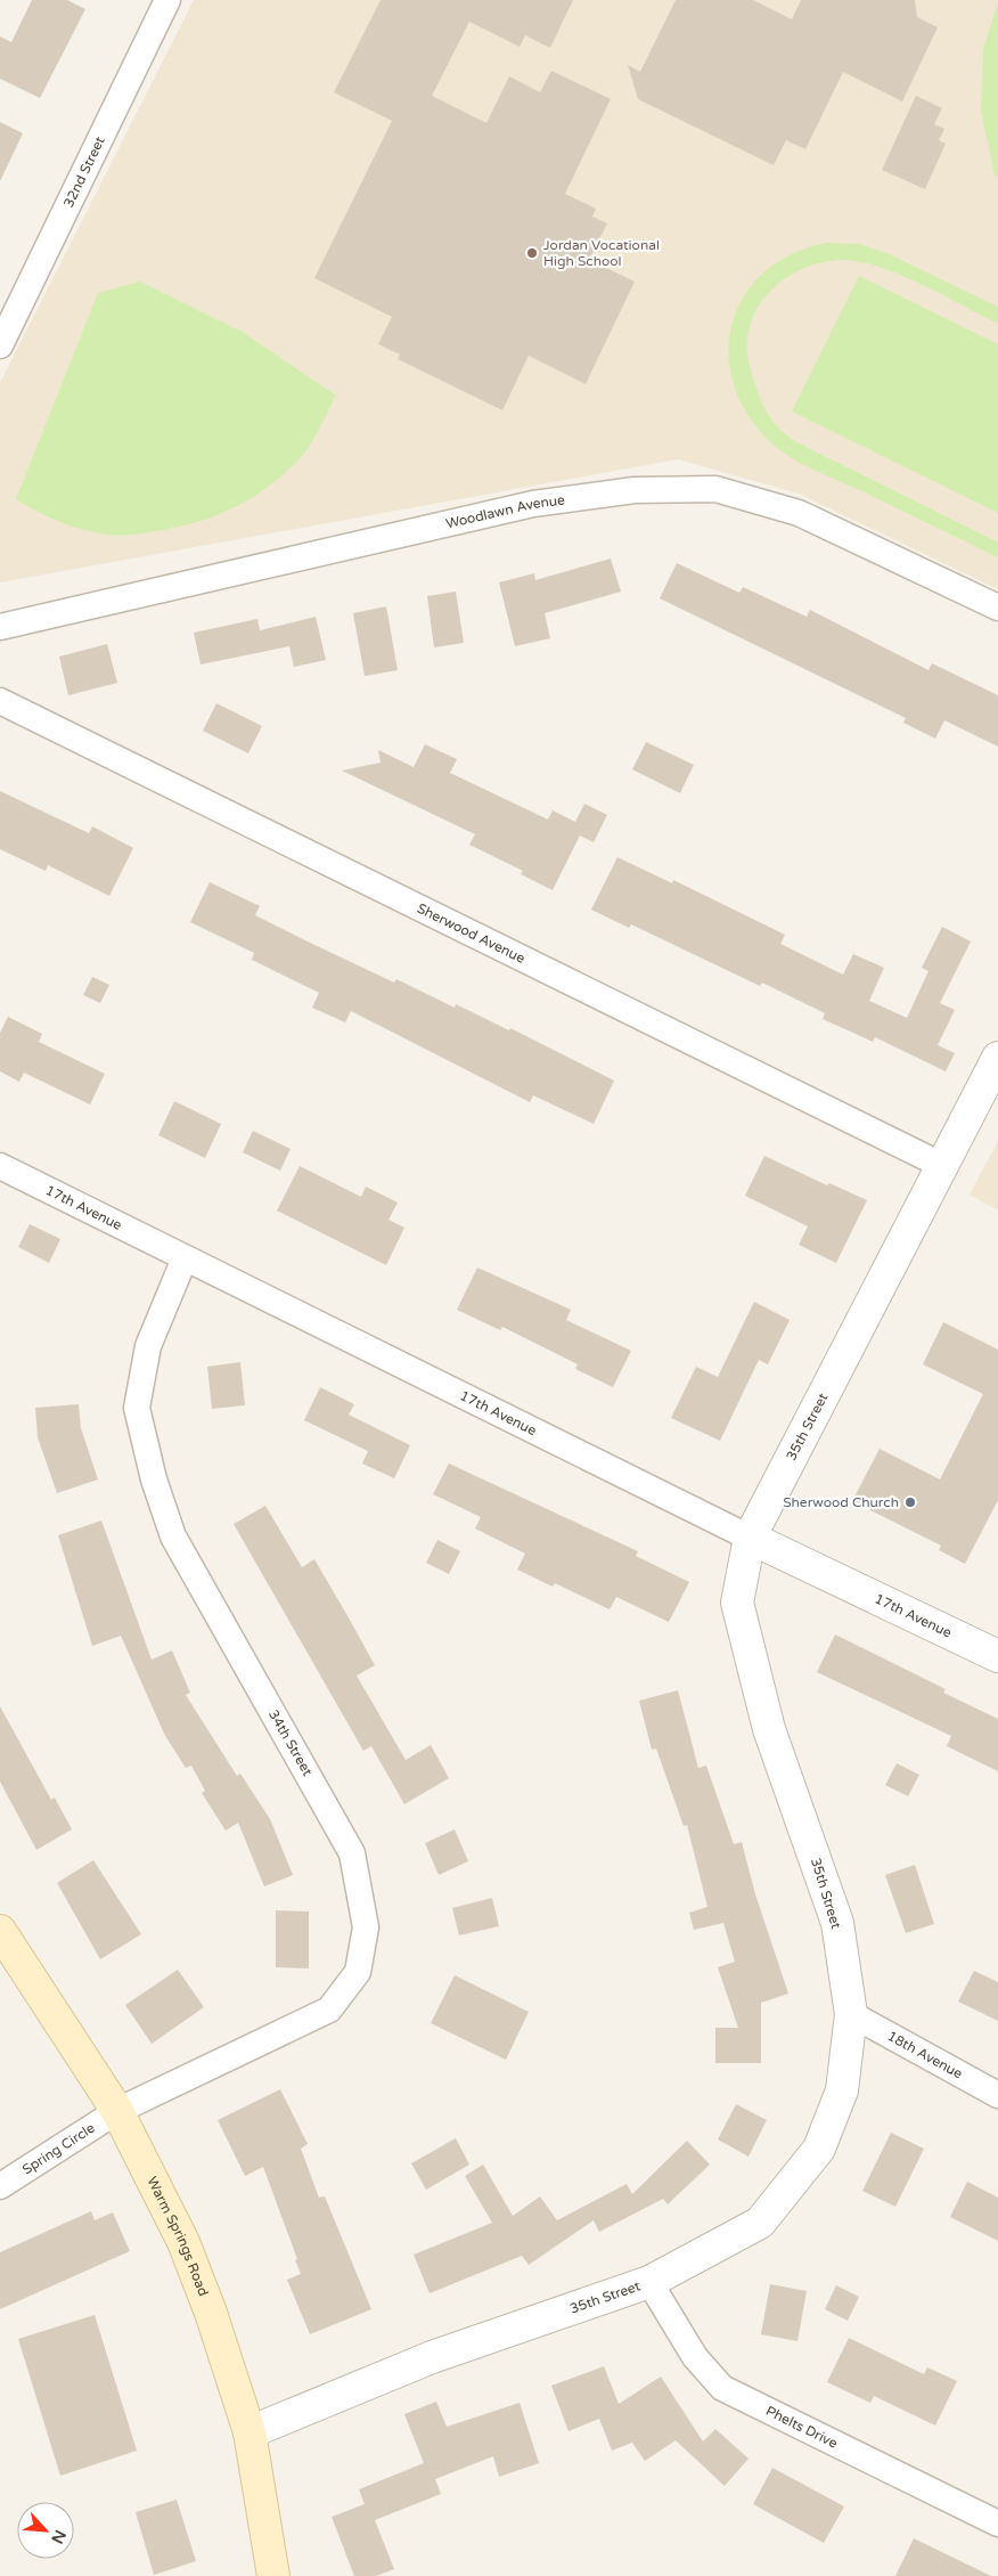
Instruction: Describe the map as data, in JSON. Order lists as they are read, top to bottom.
{
  "streets": {
    "main road": ["Warm Springs Road"],
    "street": [
      "32nd Street",
      "Woodlawn Avenue",
      "Sherwood Avenue",
      "17th Avenue",
      "35th Street",
      "34th Street",
      "18th Avenue",
      "Spring Circle",
      "Phelts Drive"
    ]
  },
  "crossings": [
    ["Sherwood Avenue", "35th Street"],
    ["17th Avenue", "35th Street"],
    ["17th Avenue", "34th Street"],
    ["35th Street", "18th Avenue"],
    ["35th Street", "Warm Springs Road"],
    ["35th Street", "Phelts Drive"],
    ["34th Street", "Spring Circle"],
    ["34th Street", "Warm Springs Road"],
    ["Spring Circle", "Warm Springs Road"]
  ],
  "places": ["Jordan Vocational High School", "Sherwood Church"],
  "north": "bottom right"
}
